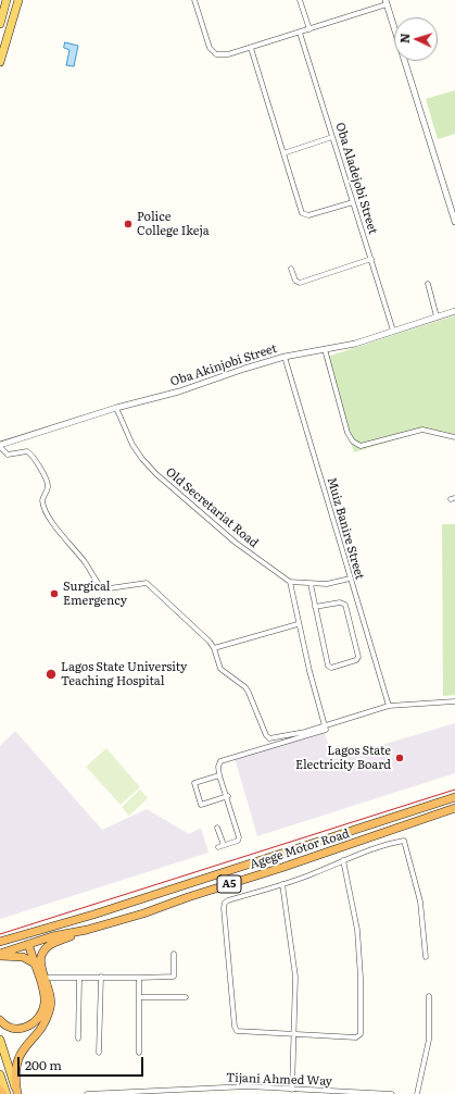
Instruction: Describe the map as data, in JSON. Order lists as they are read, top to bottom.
{
  "streets": {
    "highway": ["Agege Motor Road", "A5"],
    "street": [
      "Oba Aladejobi Street",
      "Oba Akinjobi Street",
      "Old Secretariat Road",
      "Muiz Banire Street",
      "Tijani Ahmed Way"
    ]
  },
  "crossings": [
    ["Oba Aladejobi Street", "Oba Akinjobi Street"],
    ["Oba Akinjobi Street", "Old Secretariat Road"],
    ["Oba Akinjobi Street", "Muiz Banire Street"]
  ],
  "places": [
    "Police College Ikeja",
    "Surgical Emergency",
    "Lagos State University Teaching Hospital",
    "Lagos State Electricity Board"
  ],
  "scale_bar": "200 m",
  "north": "left"
}
